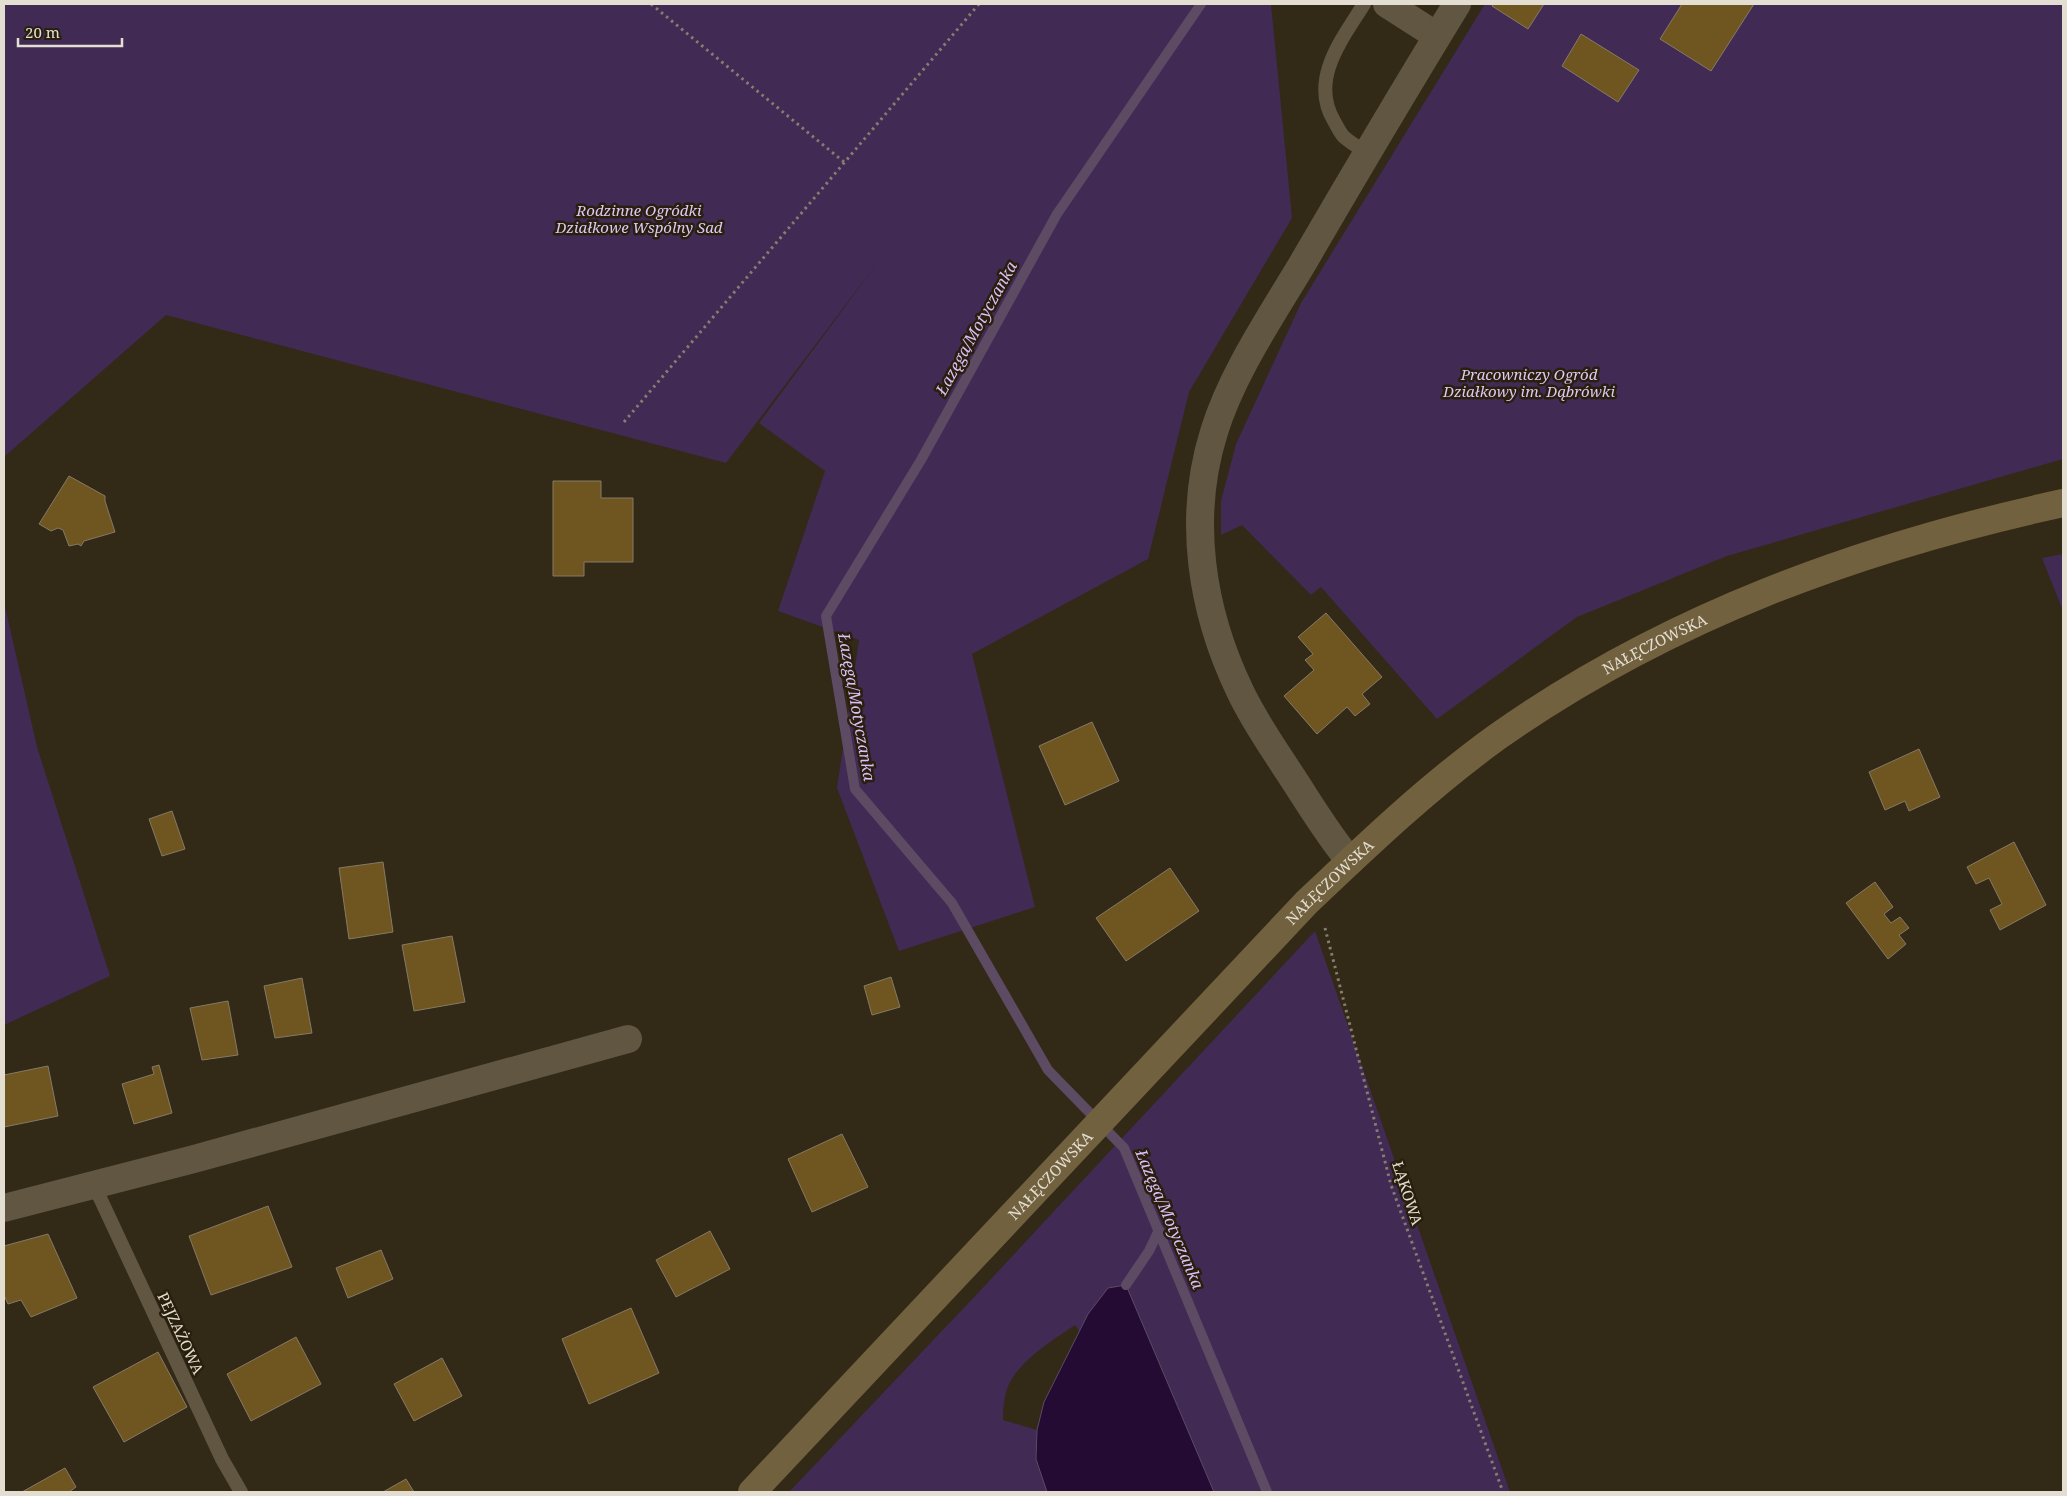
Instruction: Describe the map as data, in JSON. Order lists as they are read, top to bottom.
{
  "streets": {
    "main road": ["NAŁĘCZOWSKA"],
    "lane": ["PEJZAŻOWA"],
    "path": ["ŁĄKOWA"]
  },
  "crossings": [
    ["NAŁĘCZOWSKA", "ŁĄKOWA"]
  ],
  "water": ["Łazęga/Motyczanka"],
  "parks": ["Rodzinne Ogródki Działkowe Wspólny Sad", "Pracowniczy Ogród Działkowy im. Dąbrówki"],
  "scale_bar": "20 m"
}
